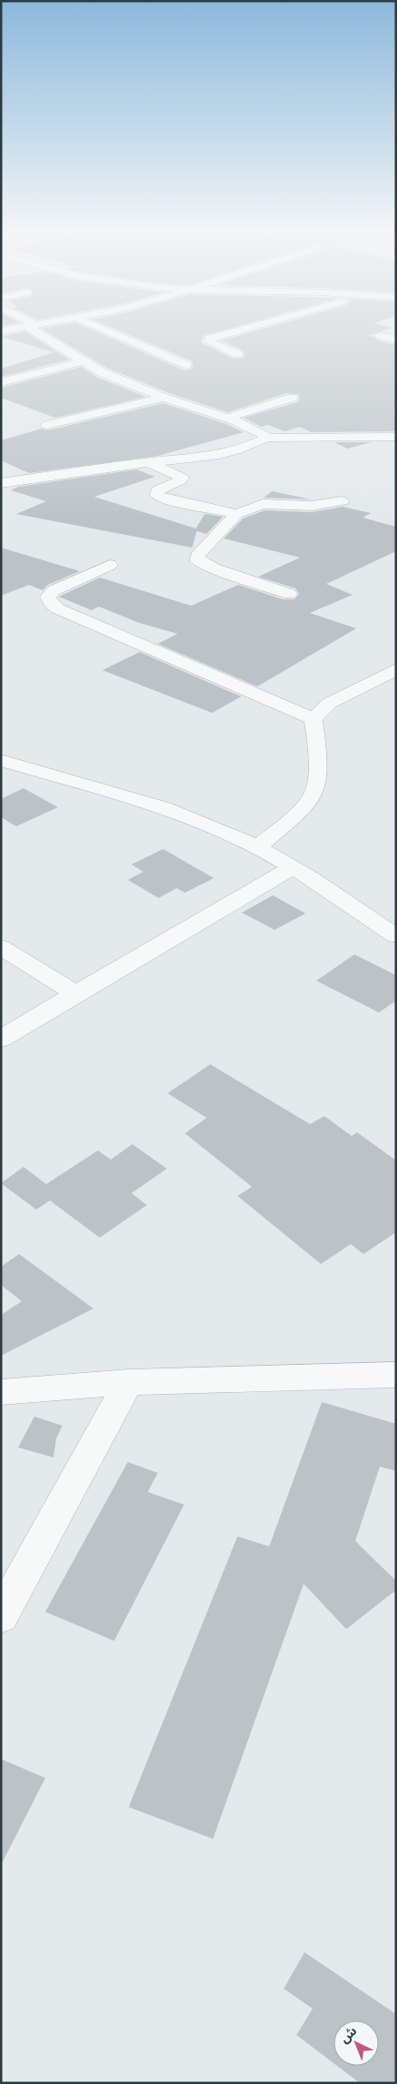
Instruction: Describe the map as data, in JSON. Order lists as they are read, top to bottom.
{
  "north": "top left"
}
